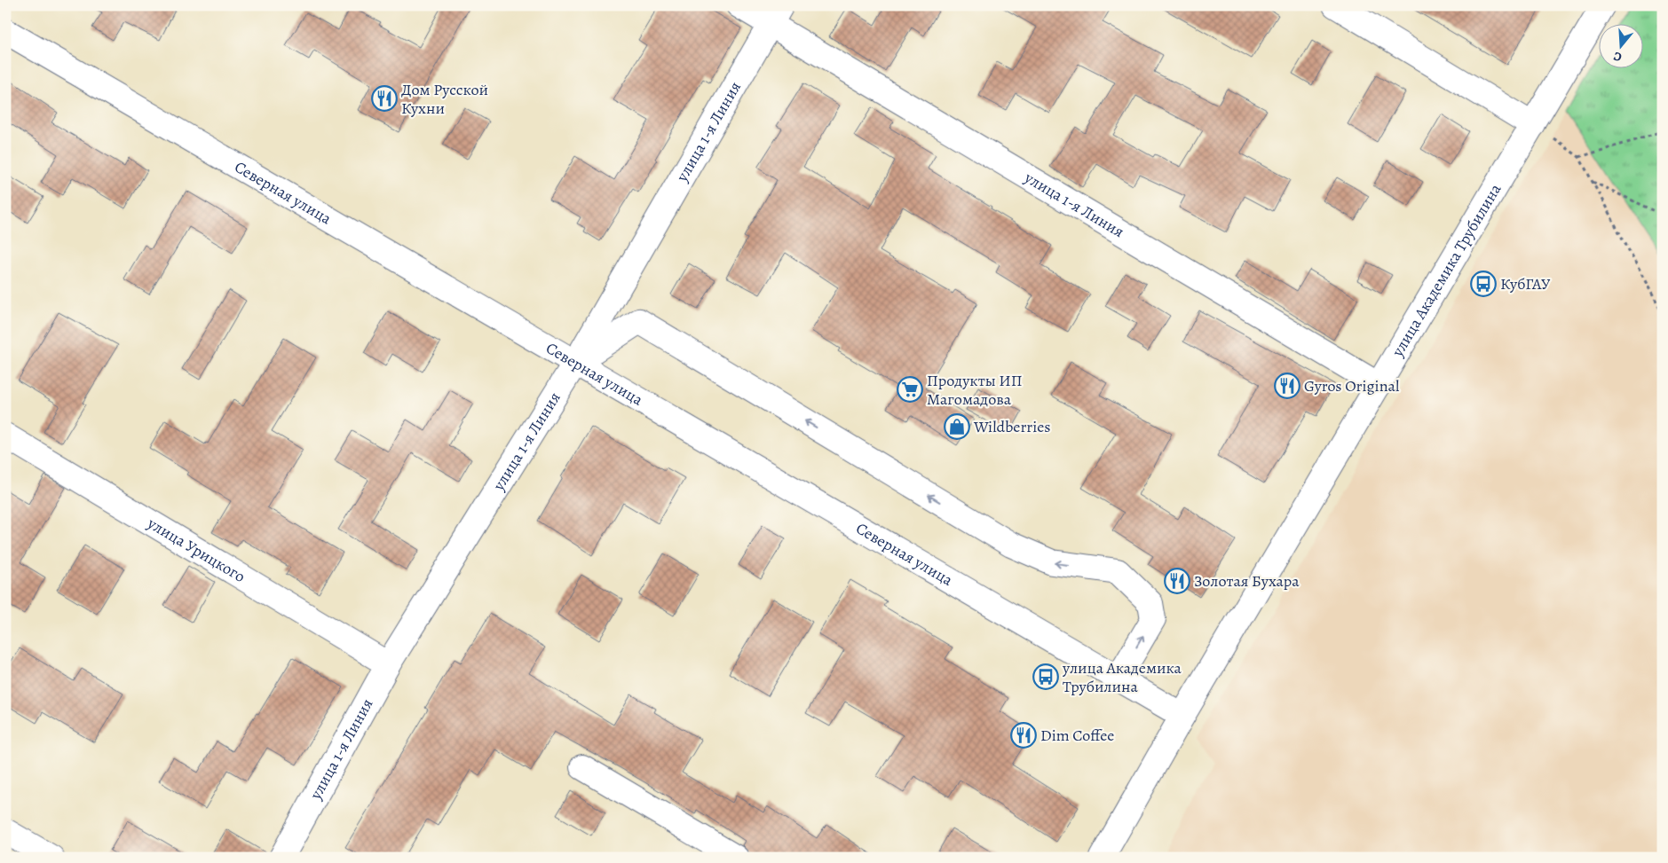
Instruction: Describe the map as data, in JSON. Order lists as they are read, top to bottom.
{
  "streets": {
    "street": [
      "улица 1-я Линия",
      "Северная улица",
      "улица Академика Трубилина",
      "улица Урицкого"
    ]
  },
  "crossings": [
    ["улица 1-я Линия", "Северная улица"],
    ["улица 1-я Линия", "улица Академика Трубилина"],
    ["улица 1-я Линия", "улица Урицкого"],
    ["Северная улица", "улица Академика Трубилина"]
  ],
  "places": {
    "restaurant": [
      "Дом Русской Кухни",
      "Gyros Original",
      "Золотая Бухара",
      "Dim Coffee"
    ],
    "bus stop": ["КубГАУ", "улица Академика Трубилина"],
    "supermarket": ["Продукты ИП Магомадова"],
    "shop": ["Wildberries"]
  },
  "north": "bottom"
}
